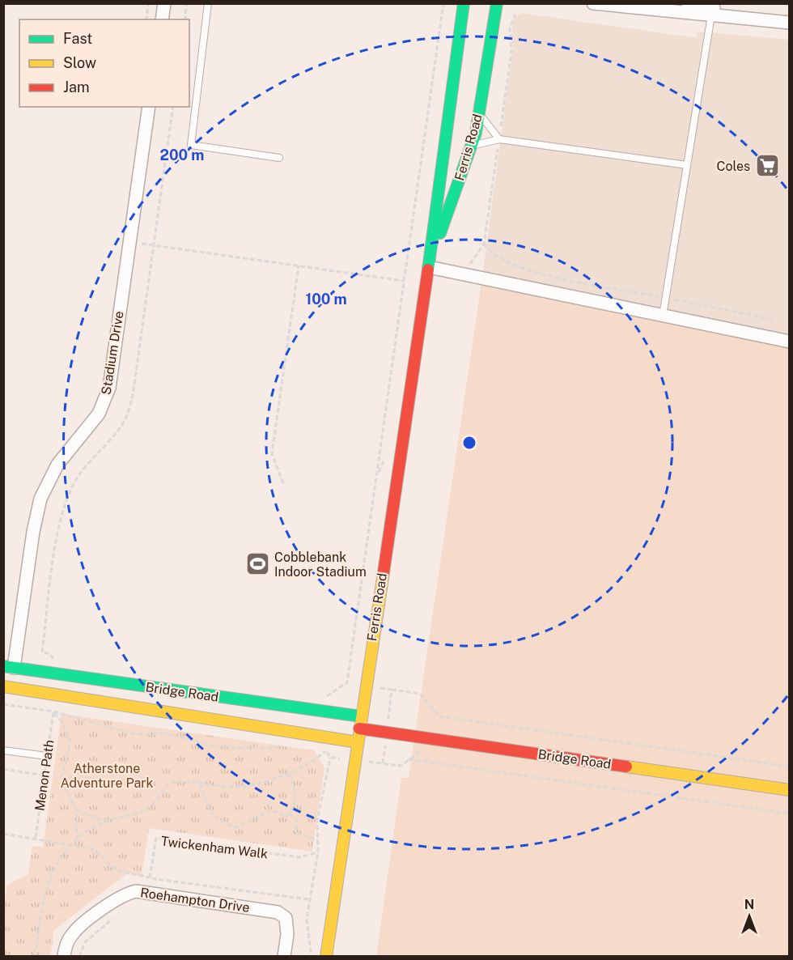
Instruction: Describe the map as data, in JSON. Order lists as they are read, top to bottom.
{
  "streets": {
    "street": [
      "Ferris Road",
      "Stadium Drive",
      "Bridge Road",
      "Roehampton Drive"
    ],
    "path": ["Menon Path", "Twickenham Walk"]
  },
  "crossings": [
    ["Ferris Road", "Bridge Road"],
    ["Stadium Drive", "Bridge Road"]
  ],
  "parks": ["Atherstone Adventure Park"],
  "places": {
    "supermarket": ["Coles"],
    "sports": ["Cobblebank Indoor Stadium"]
  },
  "legend": ["Fast", "Slow", "Jam"],
  "north": "top",
  "rings": ["200 m", "100 m"]
}
